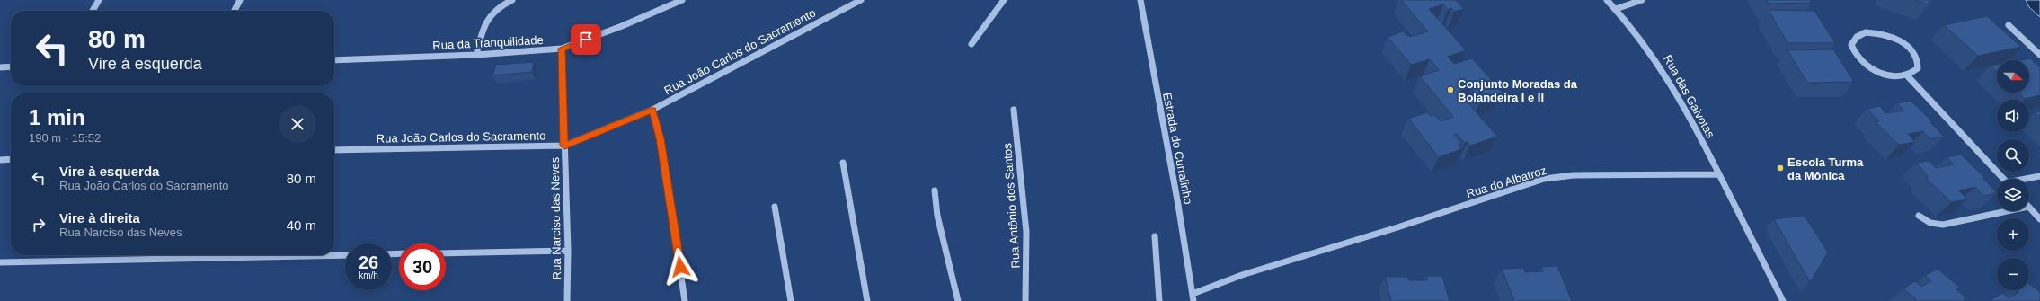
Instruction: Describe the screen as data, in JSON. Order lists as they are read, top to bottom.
{
  "streets": {
    "street": [
      "Rua da Tranquilidade",
      "Rua João Carlos do Sacramento",
      "Rua das Gaivotas",
      "Estrada do Curralinho",
      "Rua do Albatroz",
      "Rua Antônio dos Santos",
      "Rua Narciso das Neves"
    ]
  },
  "crossings": [
    ["Rua da Tranquilidade", "Rua Narciso das Neves"],
    ["Rua João Carlos do Sacramento", "Rua Narciso das Neves"],
    ["Rua das Gaivotas", "Rua do Albatroz"],
    ["Estrada do Curralinho", "Rua do Albatroz"]
  ],
  "places": ["Conjunto Moradas da Bolandeira I e II", "Escola Turma da Mônica"],
  "north": "right",
  "page": {
    "turn": ["80 m", "Vire à esquerda"],
    "map_buttons": ["+", "−"],
    "heading": ["1 min", "190 m · 15:52"],
    "list": [
      {
        "name": "Vire à esquerda",
        "note": "Rua João Carlos do Sacramento",
        "value": "80 m"
      },
      {
        "name": "Vire à direita",
        "note": "Rua Narciso das Neves",
        "value": "40 m"
      }
    ],
    "speed": "26 km/h",
    "limit": "30"
  }
}
